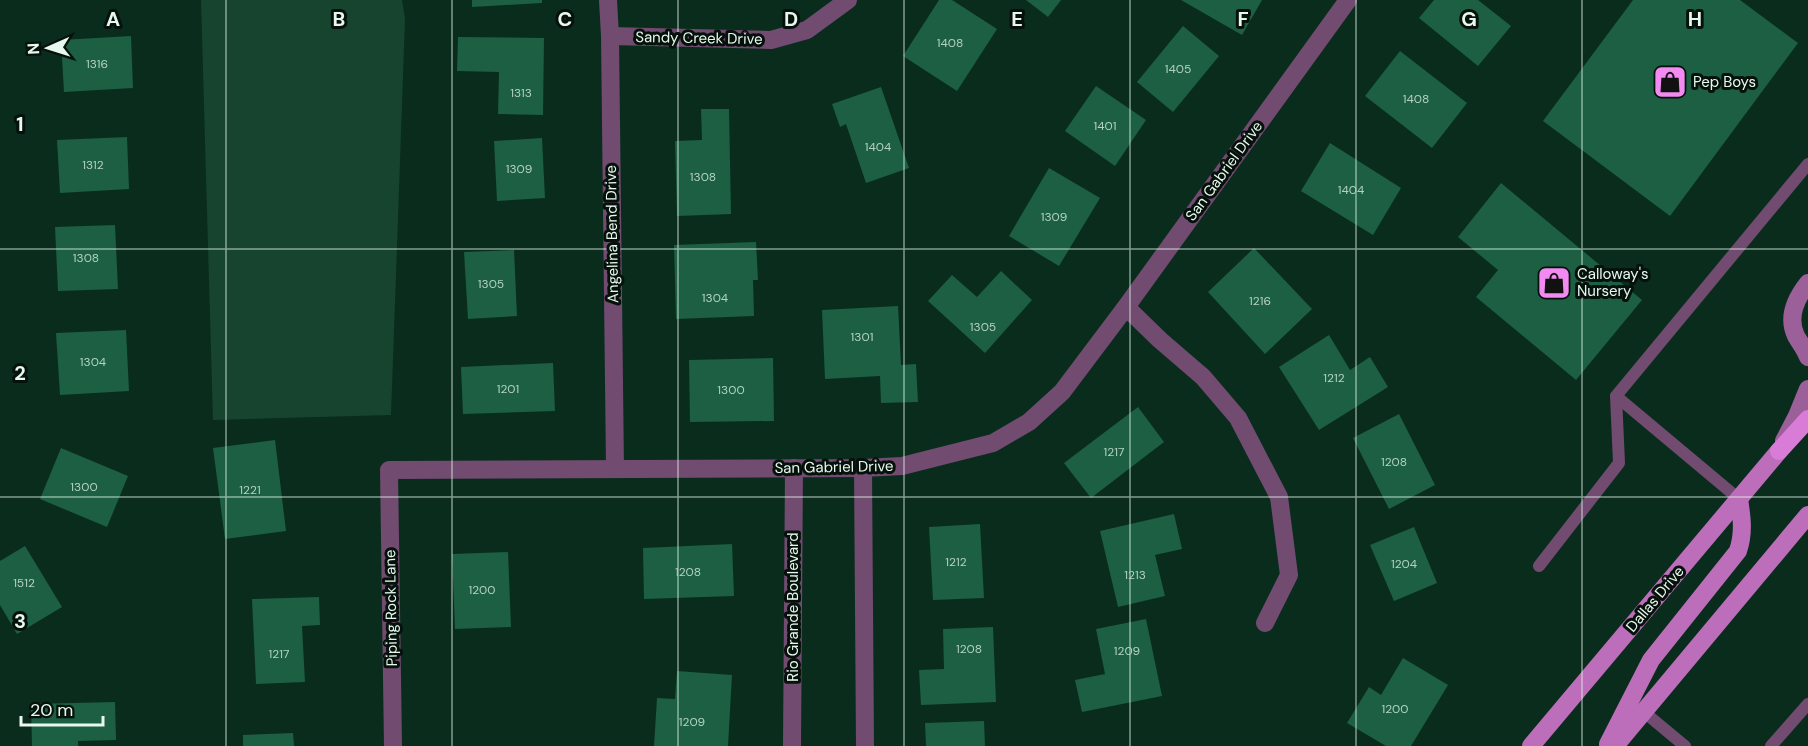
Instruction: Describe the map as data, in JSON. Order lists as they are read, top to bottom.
{
  "streets": {
    "main road": ["Dallas Drive"],
    "street": [
      "Sandy Creek Drive",
      "San Gabriel Drive",
      "Angelina Bend Drive",
      "Rio Grande Boulevard",
      "Piping Rock Lane"
    ]
  },
  "crossings": [
    ["Sandy Creek Drive", "Angelina Bend Drive"],
    ["San Gabriel Drive", "Angelina Bend Drive"],
    ["San Gabriel Drive", "Rio Grande Boulevard"],
    ["San Gabriel Drive", "Piping Rock Lane"]
  ],
  "places": {
    "shop": ["Pep Boys", "Calloway's Nursery"]
  },
  "house_numbers": [
    "1408",
    "1316",
    "1405",
    "1313",
    "1408",
    "1401",
    "1404",
    "1312",
    "1309",
    "1308",
    "1404",
    "1309",
    "1308",
    "1305",
    "1304",
    "1216",
    "1305",
    "1301",
    "1304",
    "1212",
    "1201",
    "1300",
    "1217",
    "1208",
    "1300",
    "1221",
    "1212",
    "1204",
    "1208",
    "1213",
    "1512",
    "1200",
    "1208",
    "1209",
    "1217",
    "1200",
    "1209"
  ],
  "scale_bar": "20 m",
  "north": "left",
  "grid": {
    "columns": [
      "A",
      "B",
      "C",
      "D",
      "E",
      "F",
      "G",
      "H"
    ],
    "rows": ["1", "2", "3"]
  }
}
